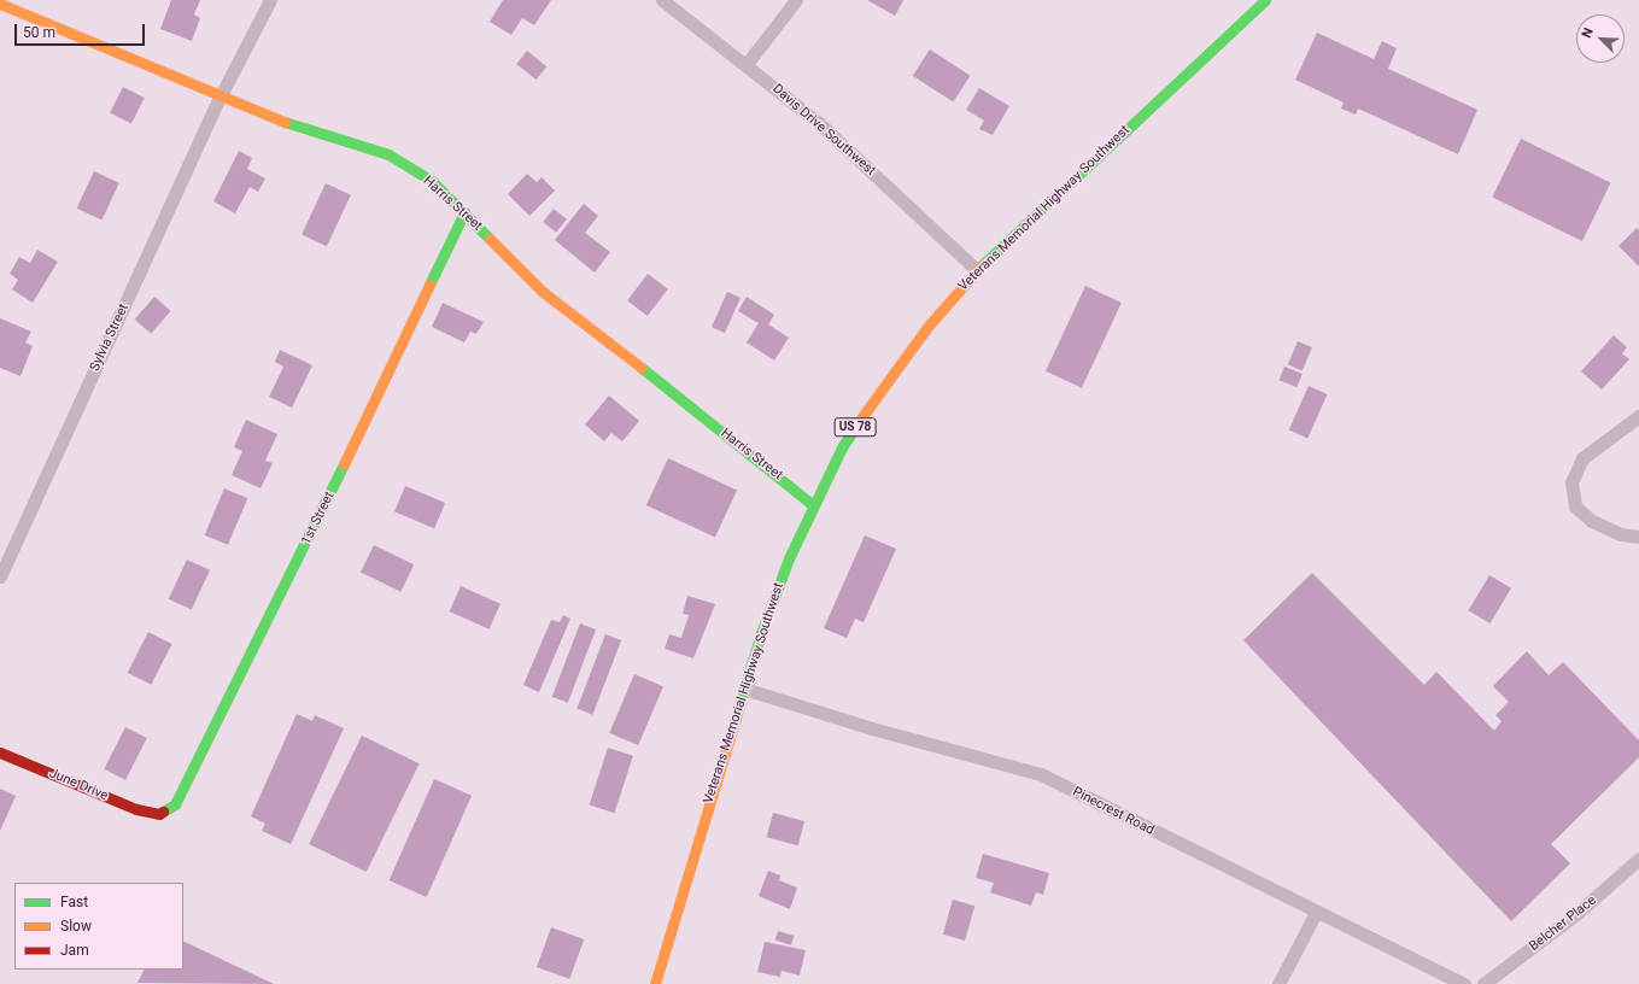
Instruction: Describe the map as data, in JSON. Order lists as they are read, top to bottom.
{
  "streets": {
    "street": [
      "Davis Drive Southwest",
      "Harris Street",
      "Veterans Memorial Highway Southwest",
      "Sylvia Street",
      "US 78",
      "1st Street",
      "June Drive",
      "Pinecrest Road",
      "Belcher Place"
    ]
  },
  "crossings": [
    ["Davis Drive Southwest", "Veterans Memorial Highway Southwest"],
    ["Harris Street", "Veterans Memorial Highway Southwest"],
    ["Harris Street", "Sylvia Street"],
    ["Harris Street", "1st Street"],
    ["Veterans Memorial Highway Southwest", "Pinecrest Road"],
    ["1st Street", "June Drive"]
  ],
  "legend": ["Fast", "Slow", "Jam"],
  "scale_bar": "50 m",
  "north": "top left"
}
